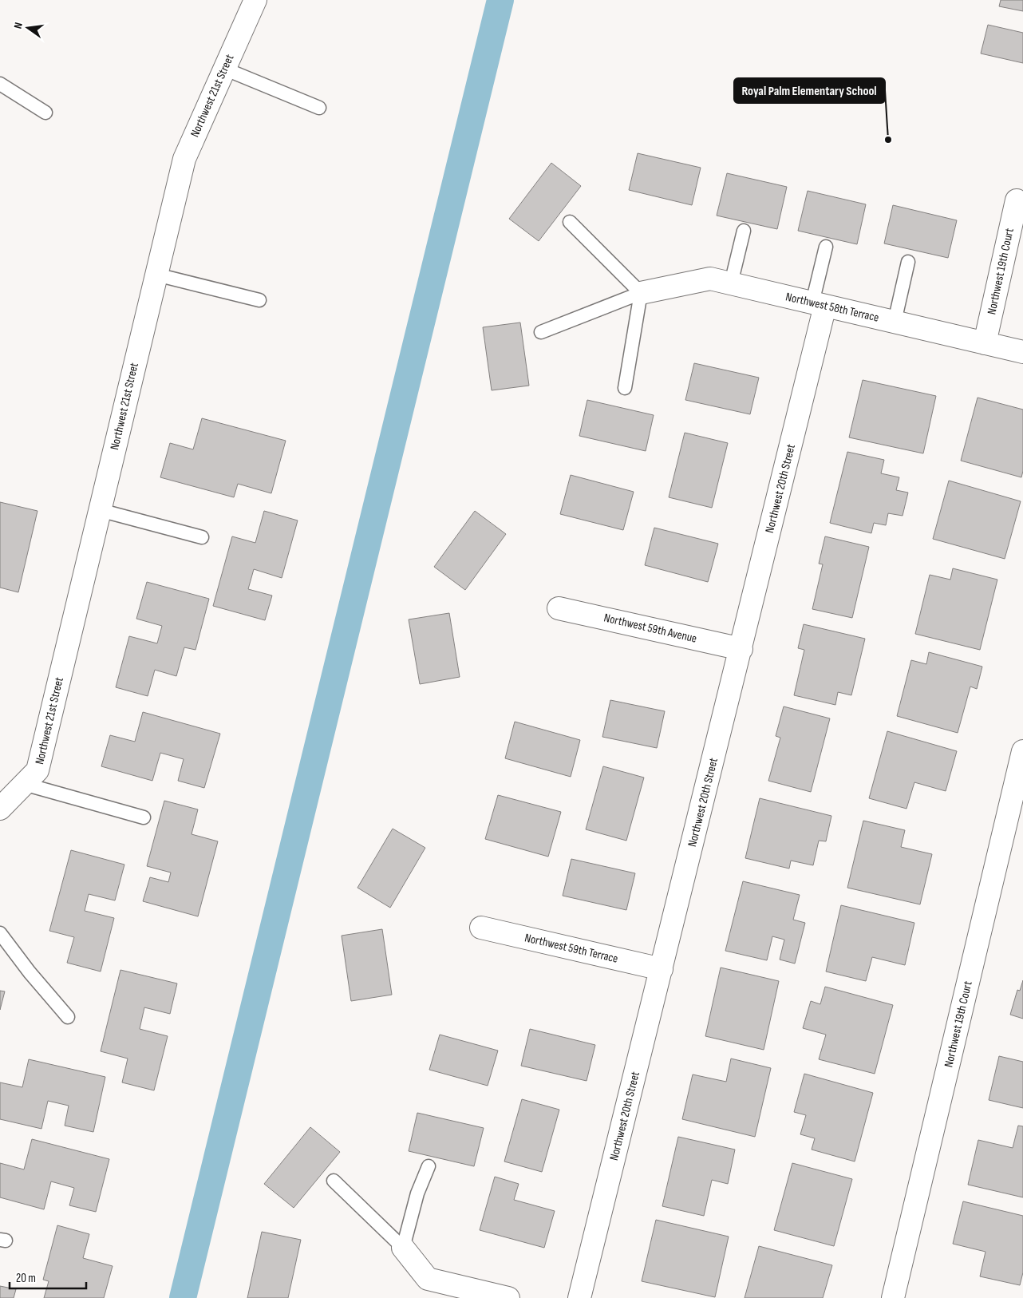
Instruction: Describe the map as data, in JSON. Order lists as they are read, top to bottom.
{
  "streets": {
    "street": [
      "Northwest 21st Street",
      "Northwest 19th Court",
      "Northwest 58th Terrace",
      "Northwest 20th Street",
      "Northwest 59th Avenue",
      "Northwest 59th Terrace"
    ]
  },
  "crossings": [
    ["Northwest 19th Court", "Northwest 58th Terrace"],
    ["Northwest 58th Terrace", "Northwest 20th Street"],
    ["Northwest 20th Street", "Northwest 59th Avenue"],
    ["Northwest 20th Street", "Northwest 59th Terrace"]
  ],
  "places": ["Royal Palm Elementary School"],
  "scale_bar": "20 m",
  "north": "left"
}
